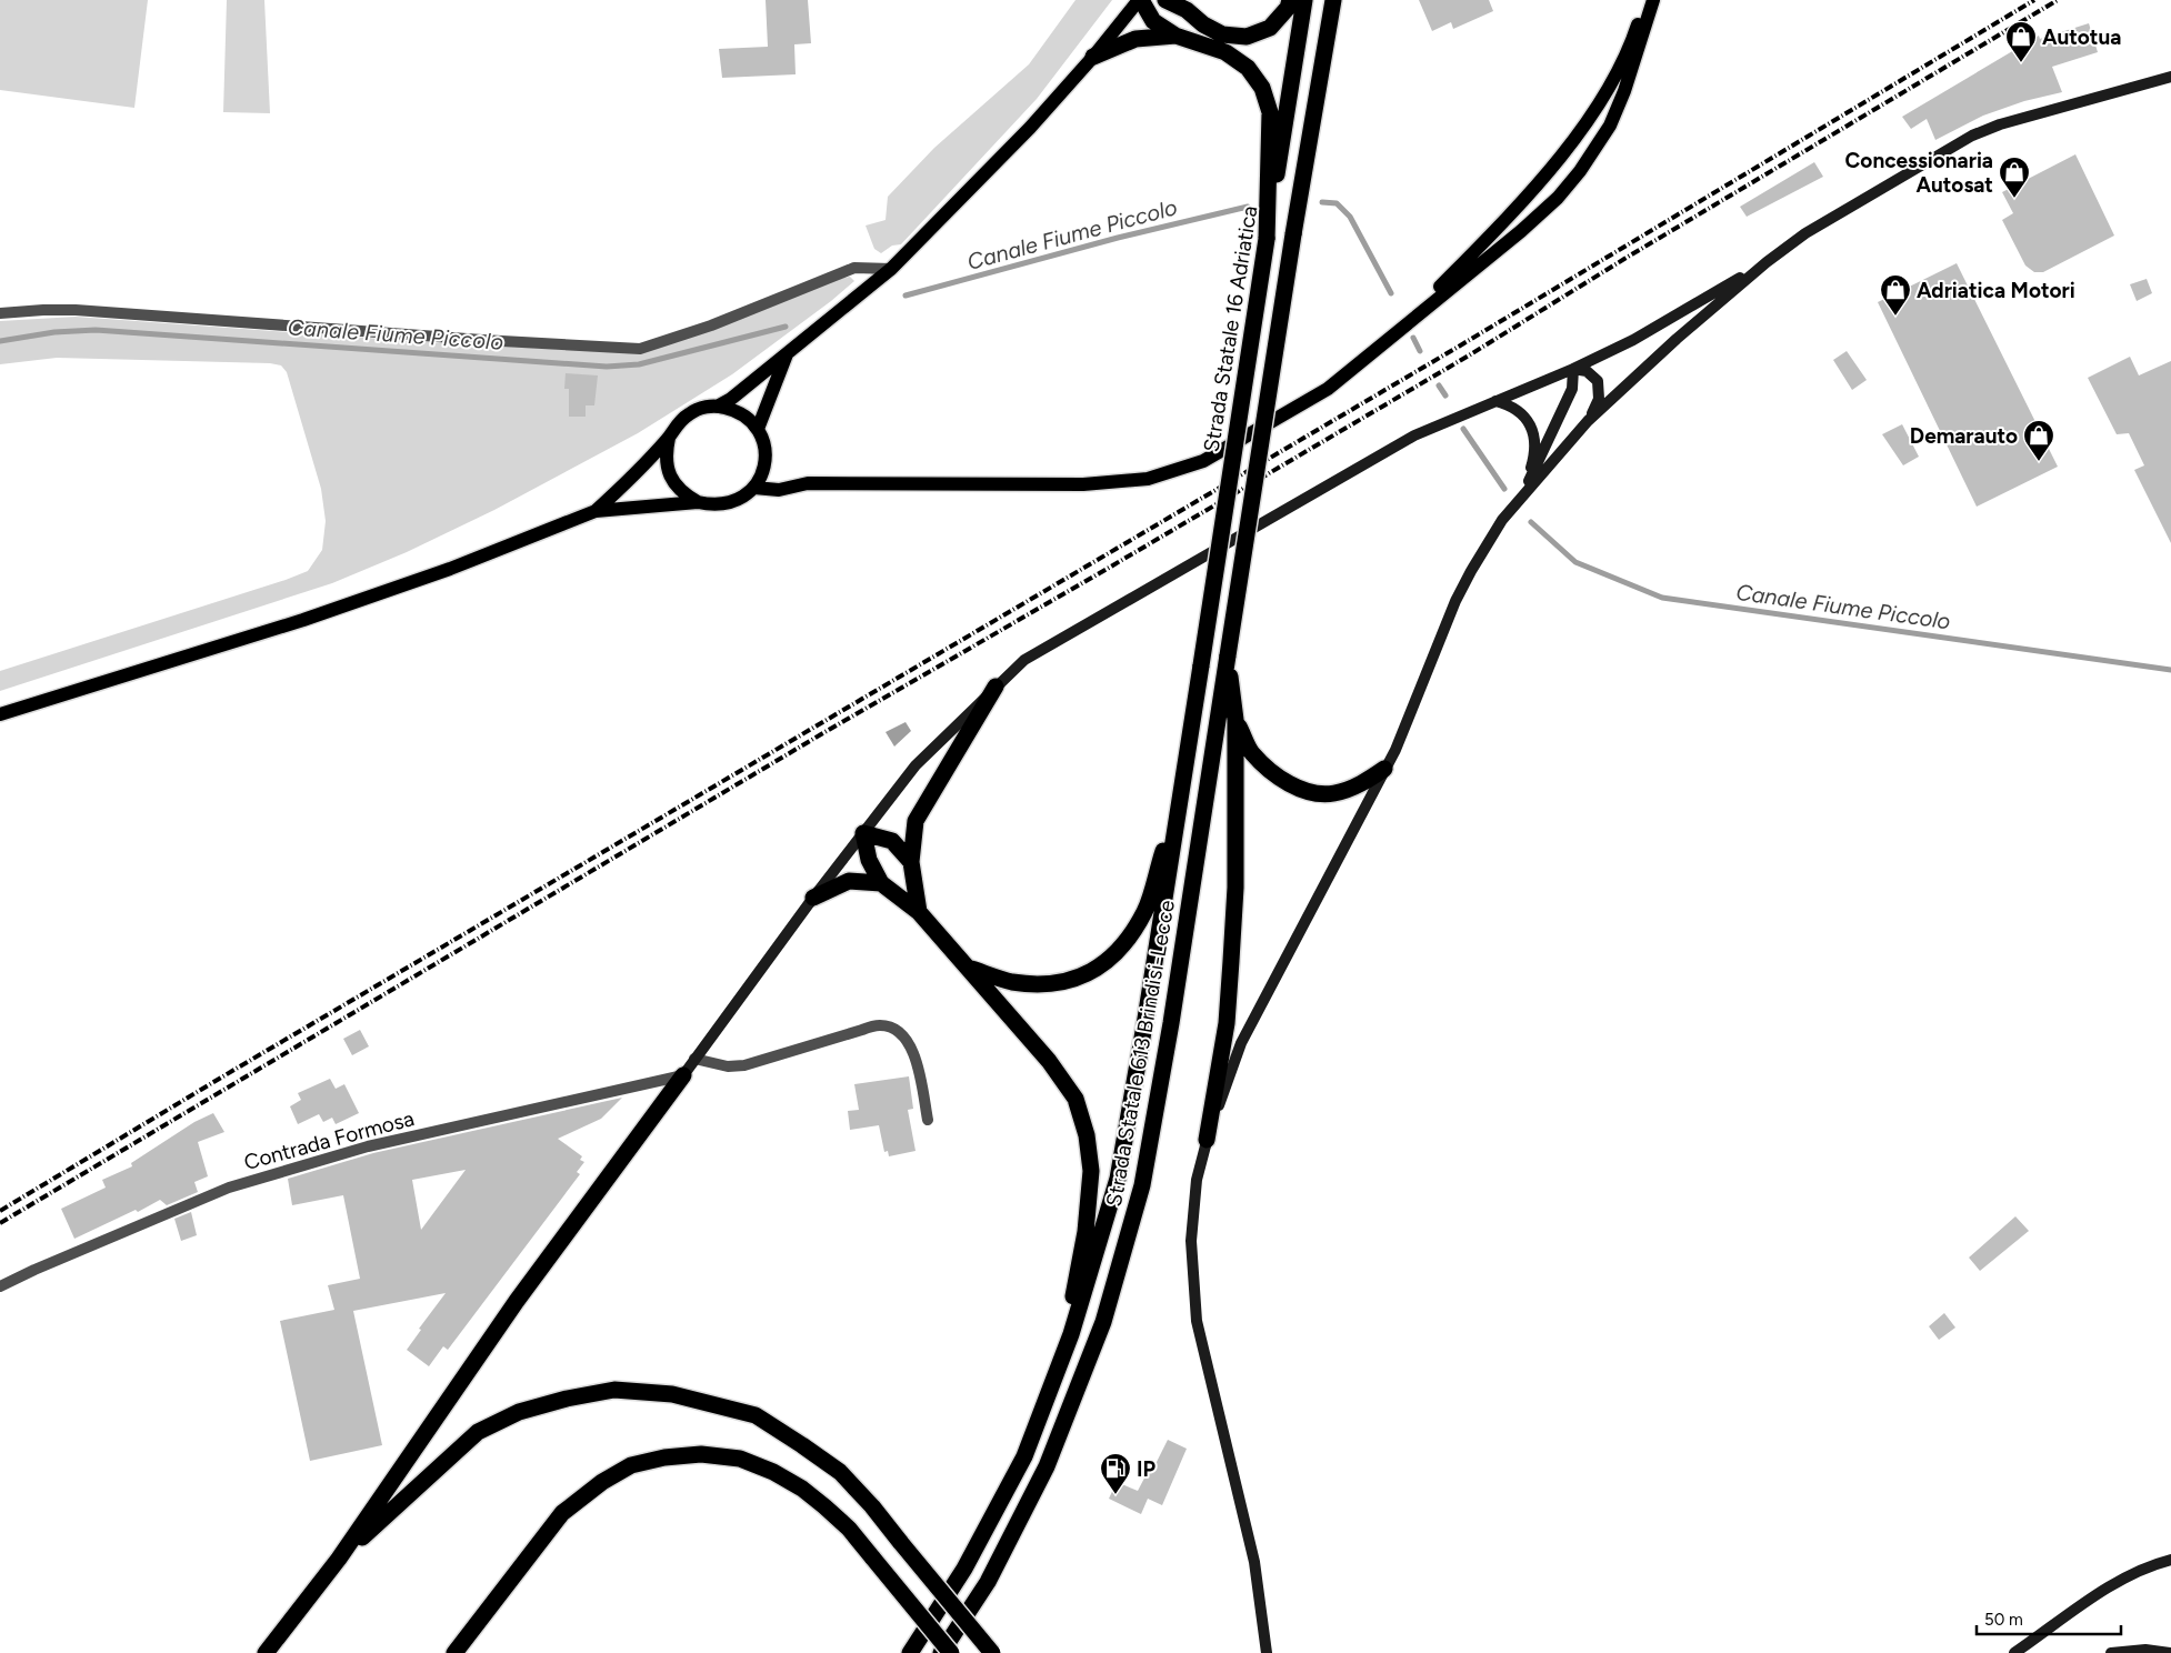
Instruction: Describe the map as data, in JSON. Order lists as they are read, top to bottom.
{
  "streets": {
    "highway": ["Strada Statale 16 Adriatica", "Strada Statale 613 Brindisi-Lecce"],
    "street": ["Contrada Formosa"]
  },
  "crossings": [
    ["Strada Statale 16 Adriatica", "Strada Statale 613 Brindisi-Lecce"]
  ],
  "water": ["Canale Fiume Piccolo"],
  "places": {
    "shop": [
      "Autotua",
      "Concessionaria Autosat",
      "Adriatica Motori",
      "Demarauto"
    ],
    "fuel station": ["IP"]
  },
  "scale_bar": "50 m"
}
